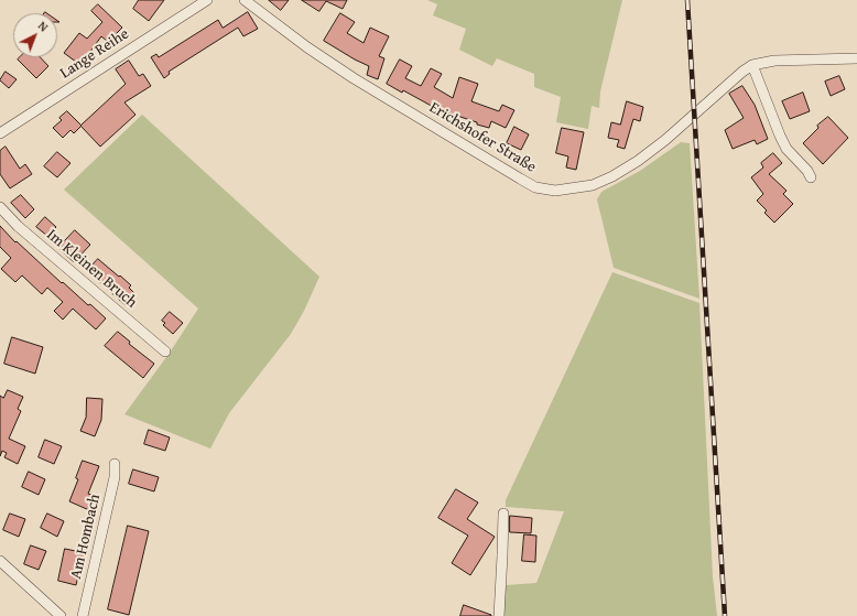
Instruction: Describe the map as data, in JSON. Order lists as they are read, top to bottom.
{
  "streets": {
    "street": [
      "Lange Reihe",
      "Erichshofer Straße",
      "Im Kleinen Bruch",
      "Am Hombach"
    ]
  },
  "north": "top right"
}
